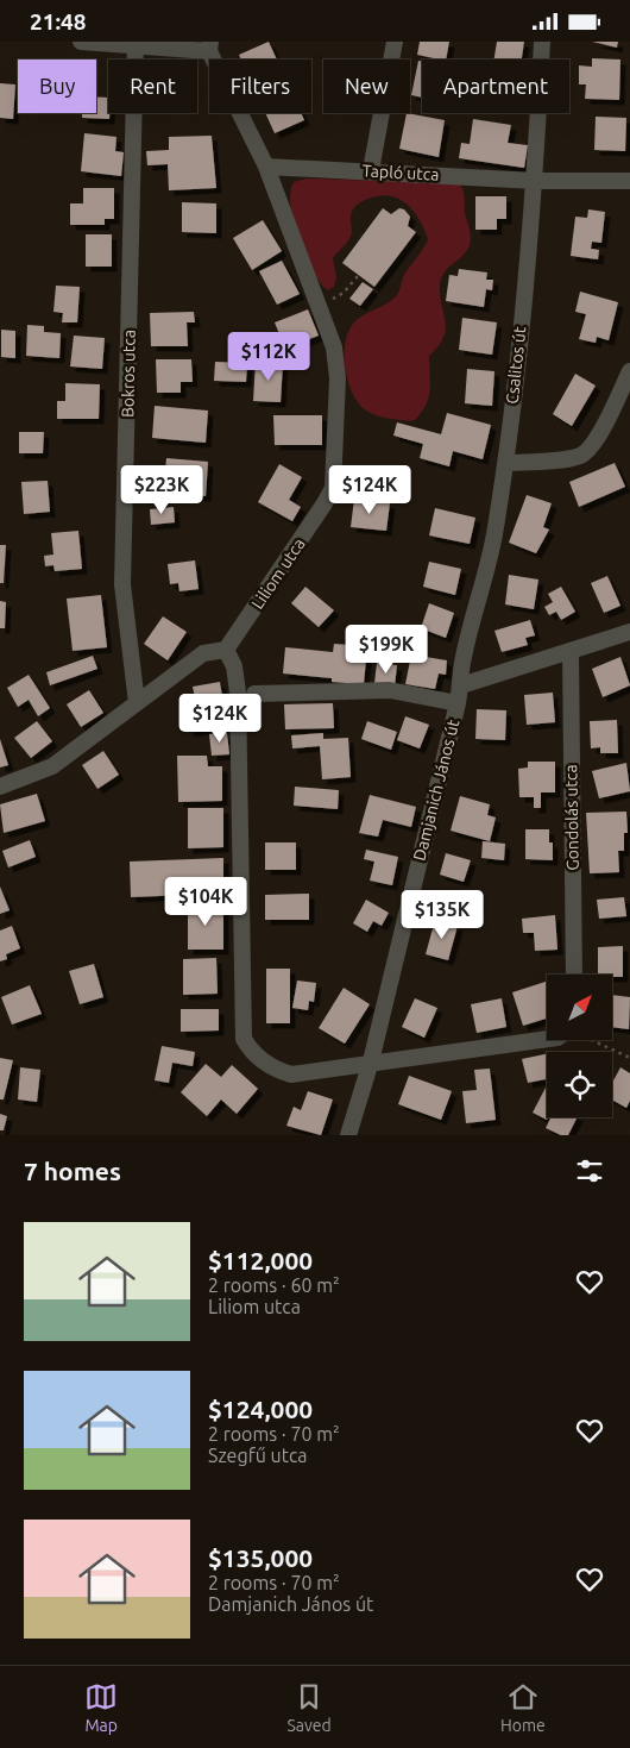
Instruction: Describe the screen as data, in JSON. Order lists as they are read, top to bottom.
{
  "streets": {
    "street": [
      "Tapló utca",
      "Csalitos út",
      "Bokros utca",
      "Liliom utca",
      "Damjanich János út",
      "Gondolás utca"
    ]
  },
  "crossings": [
    ["Tapló utca", "Csalitos út"],
    ["Tapló utca", "Liliom utca"],
    ["Csalitos út", "Damjanich János út"]
  ],
  "north": "top right",
  "page": {
    "status": "21:48",
    "chip": [
      "Buy",
      "Rent",
      "Filters",
      "New",
      "Apartment"
    ],
    "price": [
      "$112K",
      "$223K",
      "$124K",
      "$199K",
      "$124K",
      "$104K",
      "$135K"
    ],
    "heading": "7 homes",
    "list": [
      {
        "name": "$112,000",
        "note": "2 rooms · 60 m² · Liliom utca"
      },
      {
        "name": "$124,000",
        "note": "2 rooms · 70 m² · Szegfű utca"
      },
      {
        "name": "$135,000",
        "note": "2 rooms · 70 m² · Damjanich János út"
      }
    ],
    "tabs": ["Map", "Saved", "Home"]
  }
}
